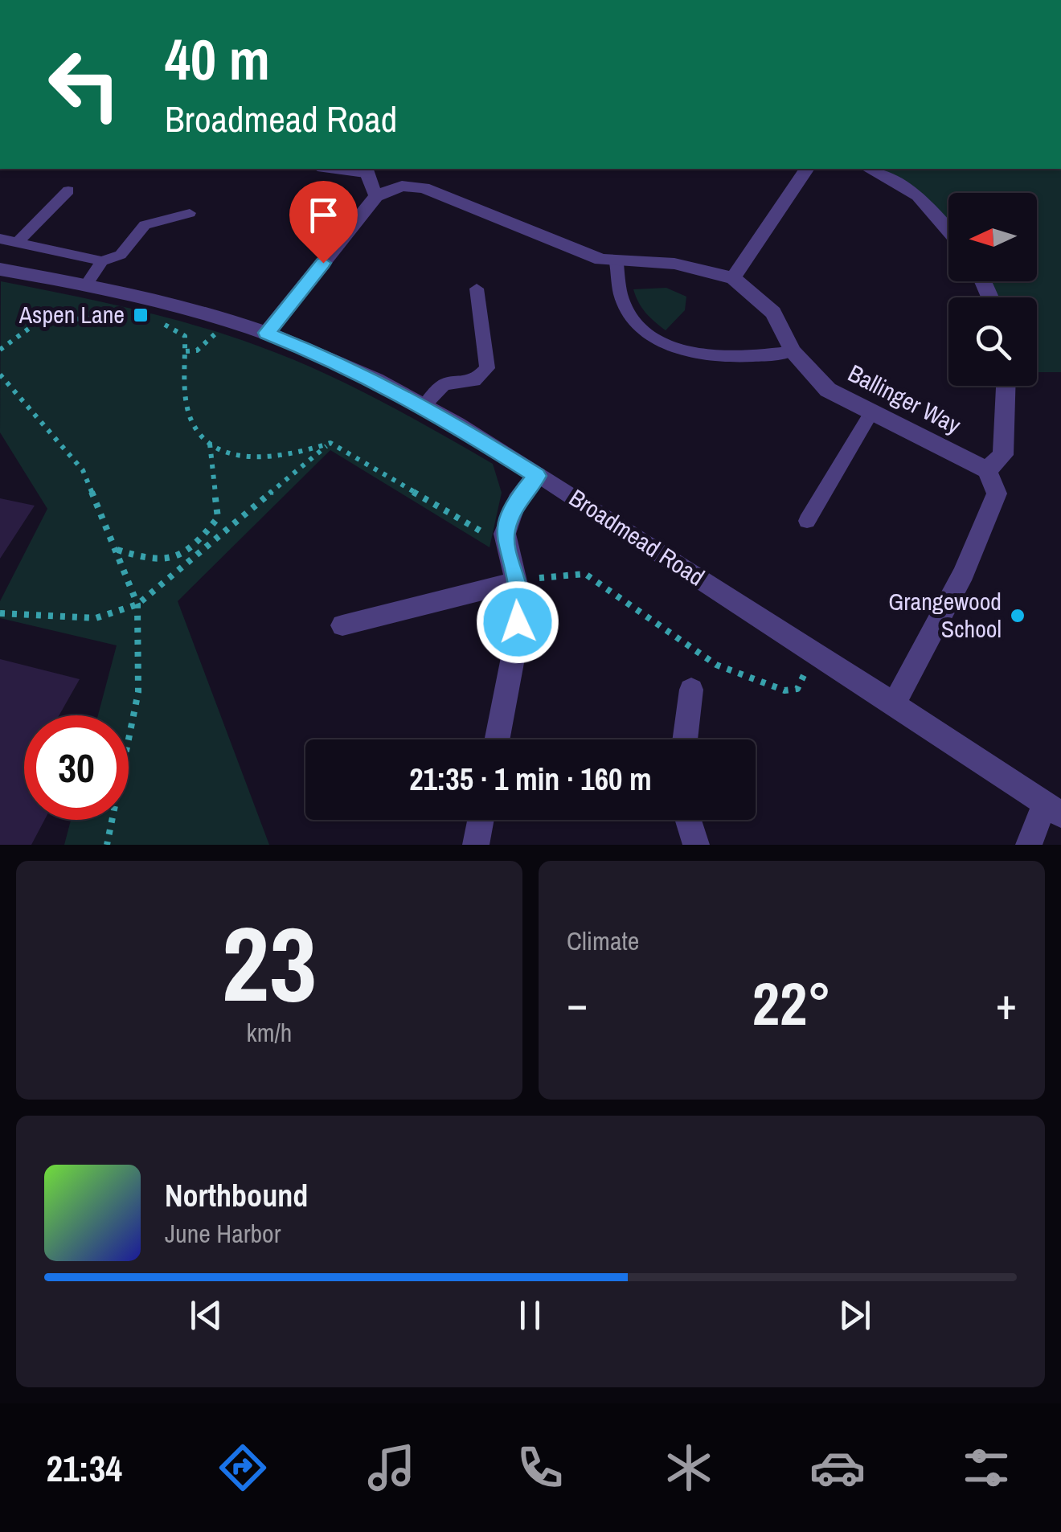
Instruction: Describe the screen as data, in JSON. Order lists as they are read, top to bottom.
{
  "streets": {
    "street": ["Ballinger Way", "Broadmead Road"]
  },
  "places": {
    "transit": ["Aspen Lane"],
    "other": ["Grangewood School"]
  },
  "north": "left",
  "page": {
    "turn": ["40 m", "Broadmead Road"],
    "limit": "30",
    "trip": "21:35 · 1 min · 160 m",
    "tile": [
      ["23", "km/h"],
      "Climate"
    ],
    "heat": ["−", "22°", "+"],
    "song": ["Northbound", "June Harbor"],
    "tabs": "21:34"
  }
}
